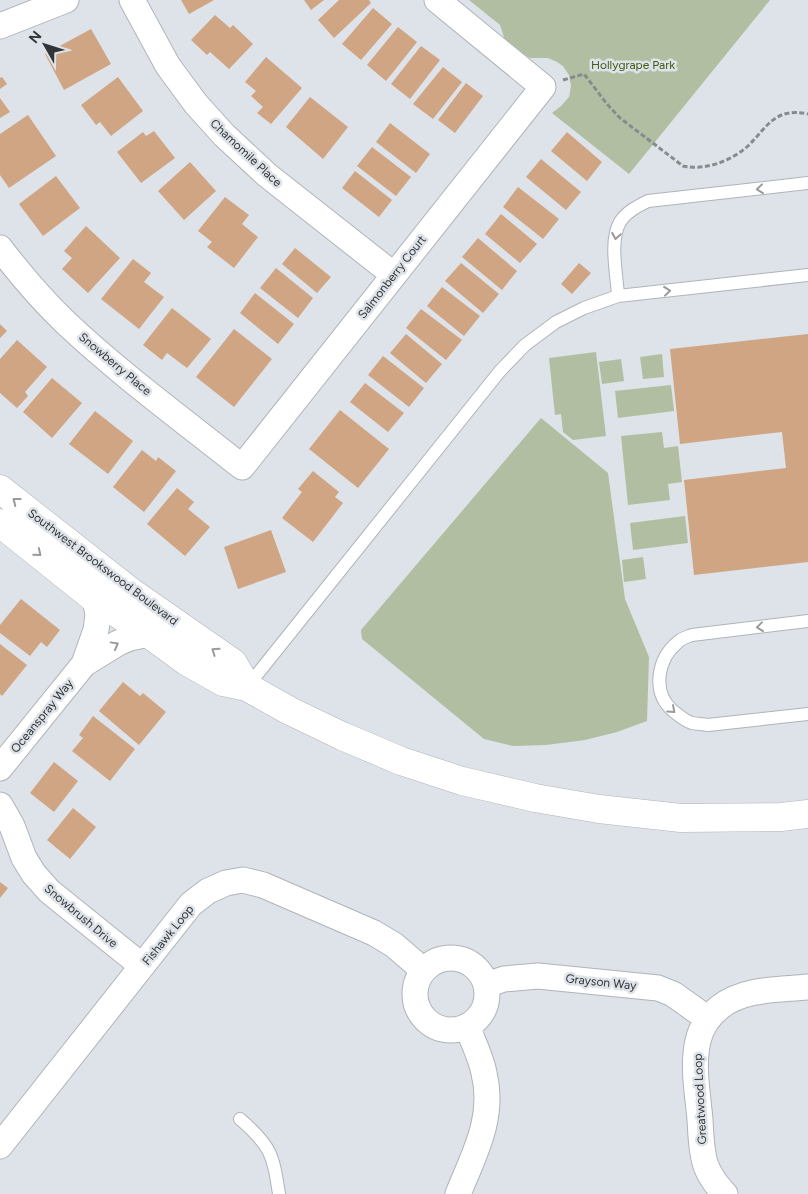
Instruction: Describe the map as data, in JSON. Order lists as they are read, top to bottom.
{
  "streets": {
    "main road": ["Southwest Brookswood Boulevard"],
    "street": [
      "Chamomile Place",
      "Salmonberry Court",
      "Snowberry Place",
      "Oceanspray Way",
      "Snowbrush Drive",
      "Fishawk Loop",
      "Grayson Way",
      "Greatwood Loop"
    ]
  },
  "crossings": [
    ["Chamomile Place", "Salmonberry Court"],
    ["Salmonberry Court", "Snowberry Place"],
    ["Southwest Brookswood Boulevard", "Oceanspray Way"],
    ["Snowbrush Drive", "Fishawk Loop"],
    ["Fishawk Loop", "Grayson Way"],
    ["Grayson Way", "Greatwood Loop"]
  ],
  "parks": ["Hollygrape Park"],
  "north": "top left"
}
